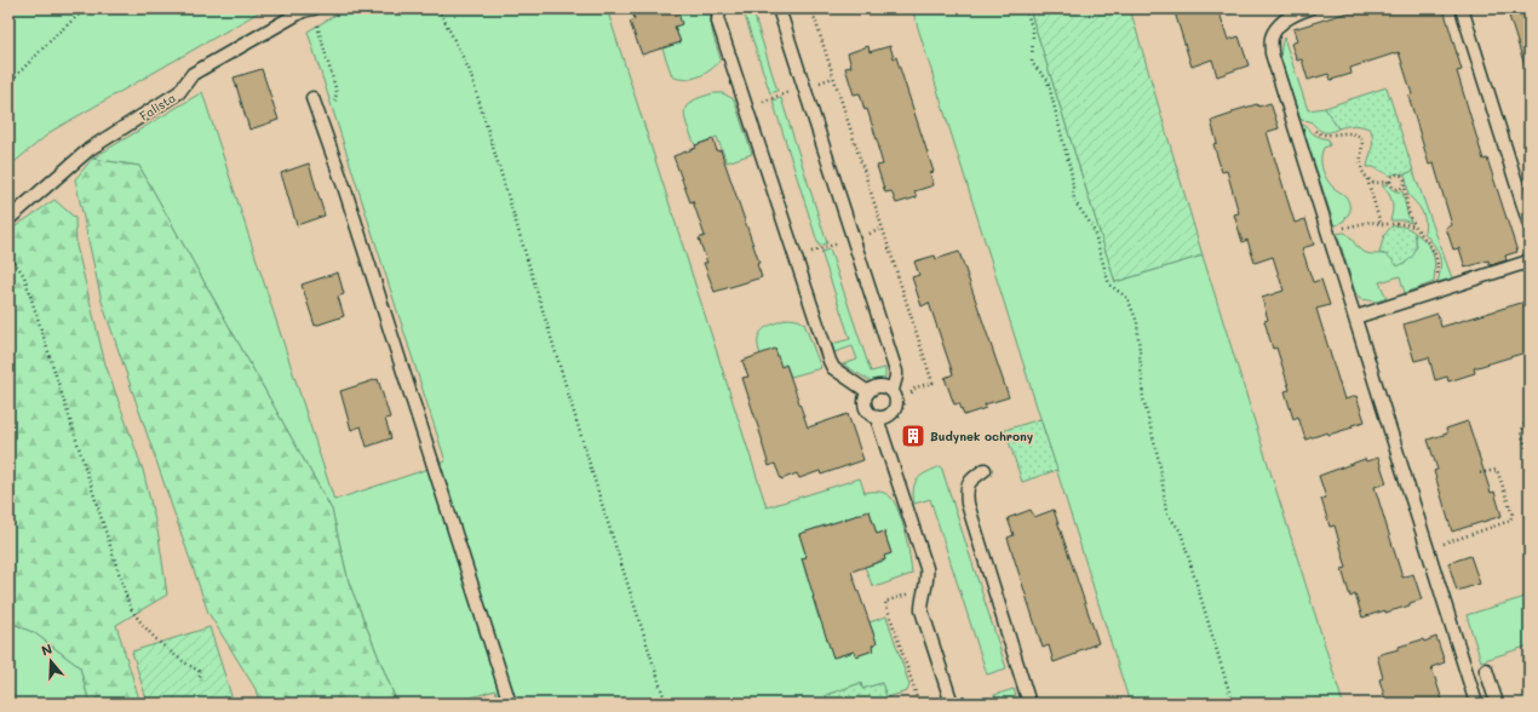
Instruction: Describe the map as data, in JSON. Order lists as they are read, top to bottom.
{
  "streets": {
    "lane": ["Falista"]
  },
  "places": {
    "building": ["Budynek ochrony"]
  },
  "north": "top"
}
